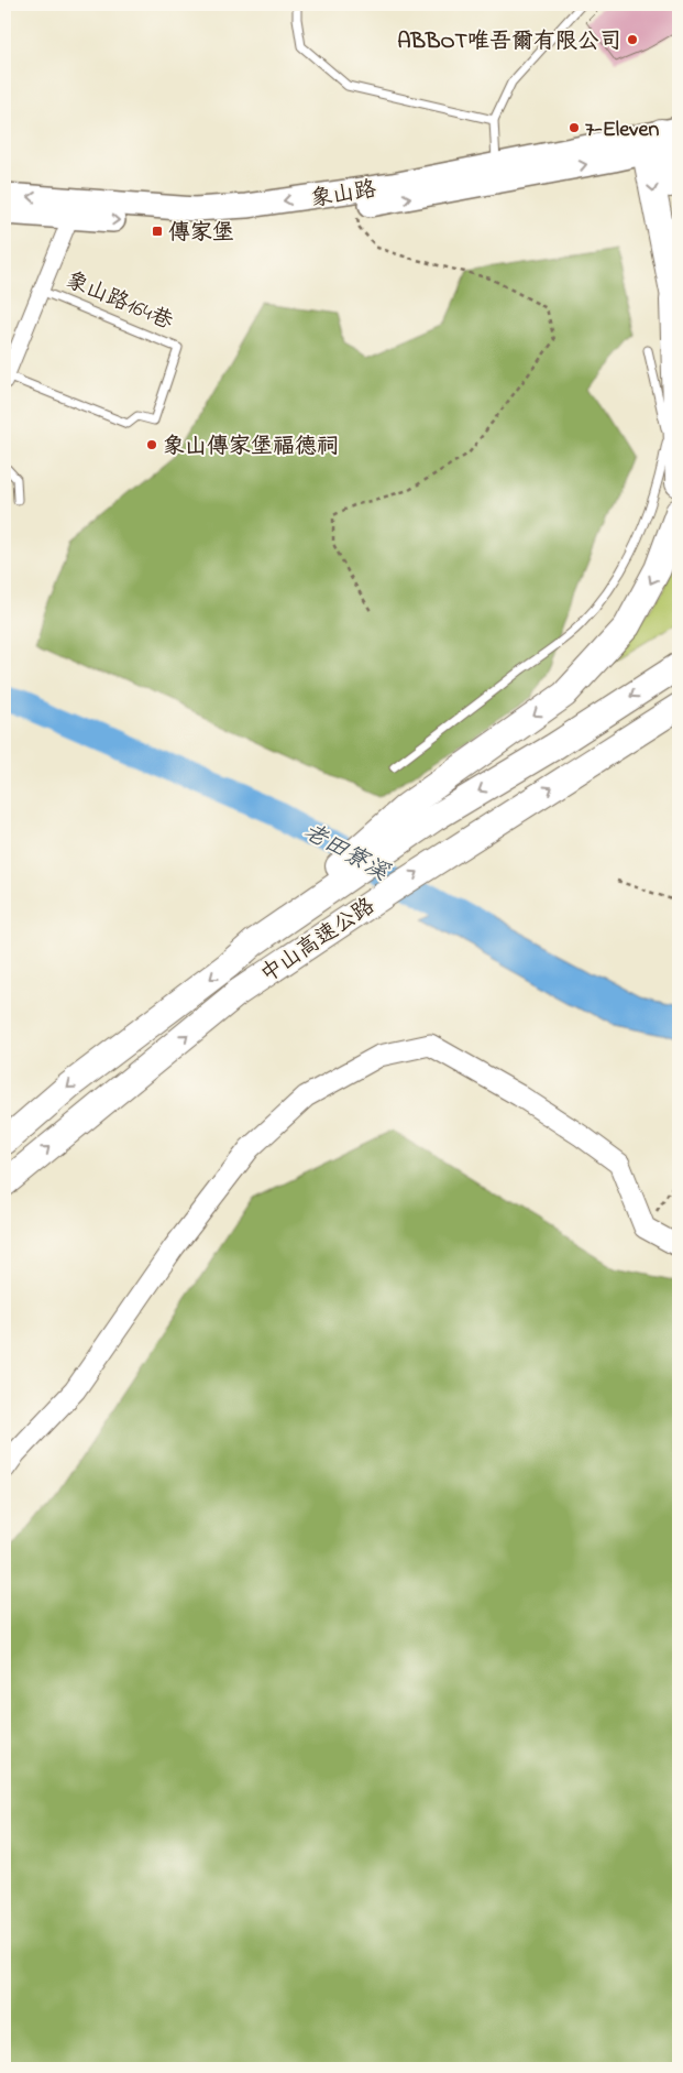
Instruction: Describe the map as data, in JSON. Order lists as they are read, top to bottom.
{
  "streets": {
    "highway": ["中山高速公路"],
    "main road": ["象山路"],
    "street": ["象山路164巷"]
  },
  "crossings": [
    ["象山路", "象山路164巷"]
  ],
  "water": ["老田寮溪"],
  "places": {
    "other": ["ABBOT唯吾爾有限公司", "7-Eleven", "象山傳家堡福德祠"],
    "transit": ["傳家堡"]
  }
}
